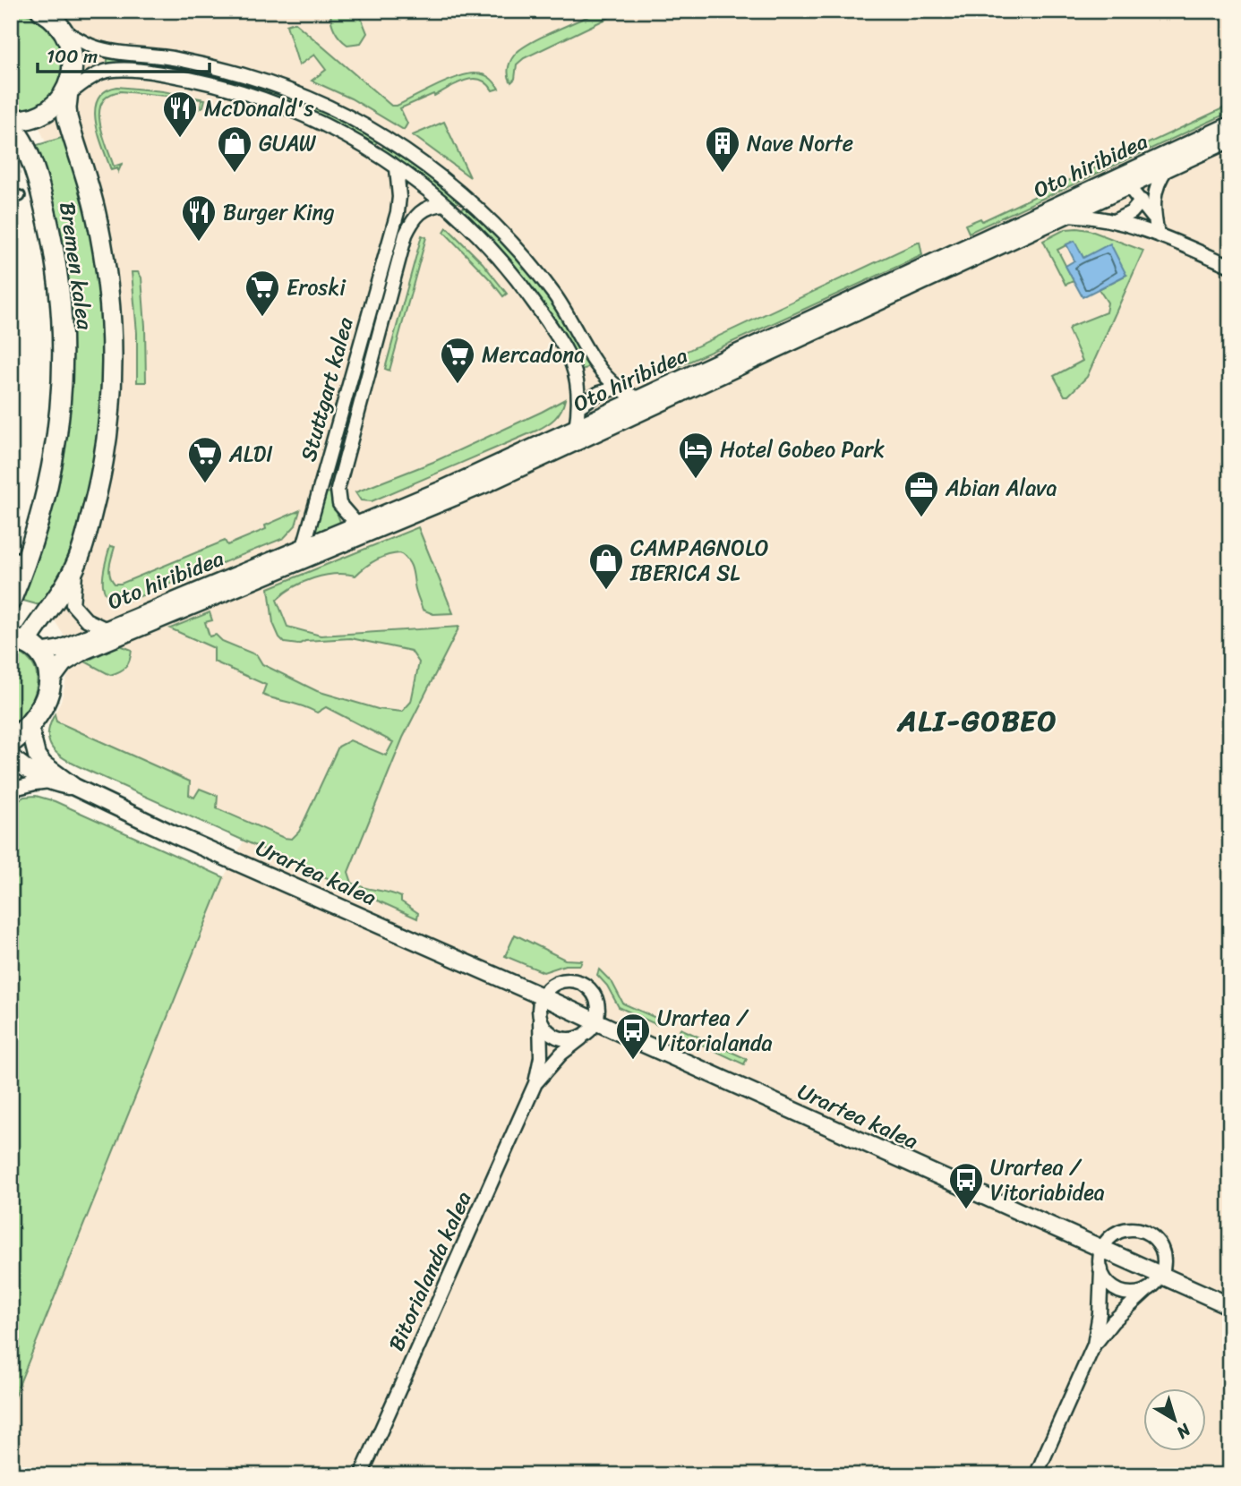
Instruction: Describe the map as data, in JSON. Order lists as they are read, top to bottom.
{
  "streets": {
    "main road": ["Bremen kalea"],
    "street": [
      "Oto hiribidea",
      "Stuttgart kalea",
      "Urartea kalea",
      "Bitorialanda kalea"
    ]
  },
  "crossings": [
    ["Oto hiribidea", "Bremen kalea"],
    ["Oto hiribidea", "Stuttgart kalea"]
  ],
  "districts": ["ALI-GOBEO"],
  "places": {
    "restaurant": ["McDonald's", "Burger King"],
    "shop": ["GUAW", "CAMPAGNOLO IBERICA SL"],
    "building": ["Nave Norte"],
    "supermarket": ["Eroski", "Mercadona", "ALDI"],
    "hotel": ["Hotel Gobeo Park"],
    "office": ["Abian Alava"],
    "bus stop": ["Urartea / Vitorialanda", "Urartea / Vitoriabidea"]
  },
  "scale_bar": "100 m",
  "north": "bottom right"
}
